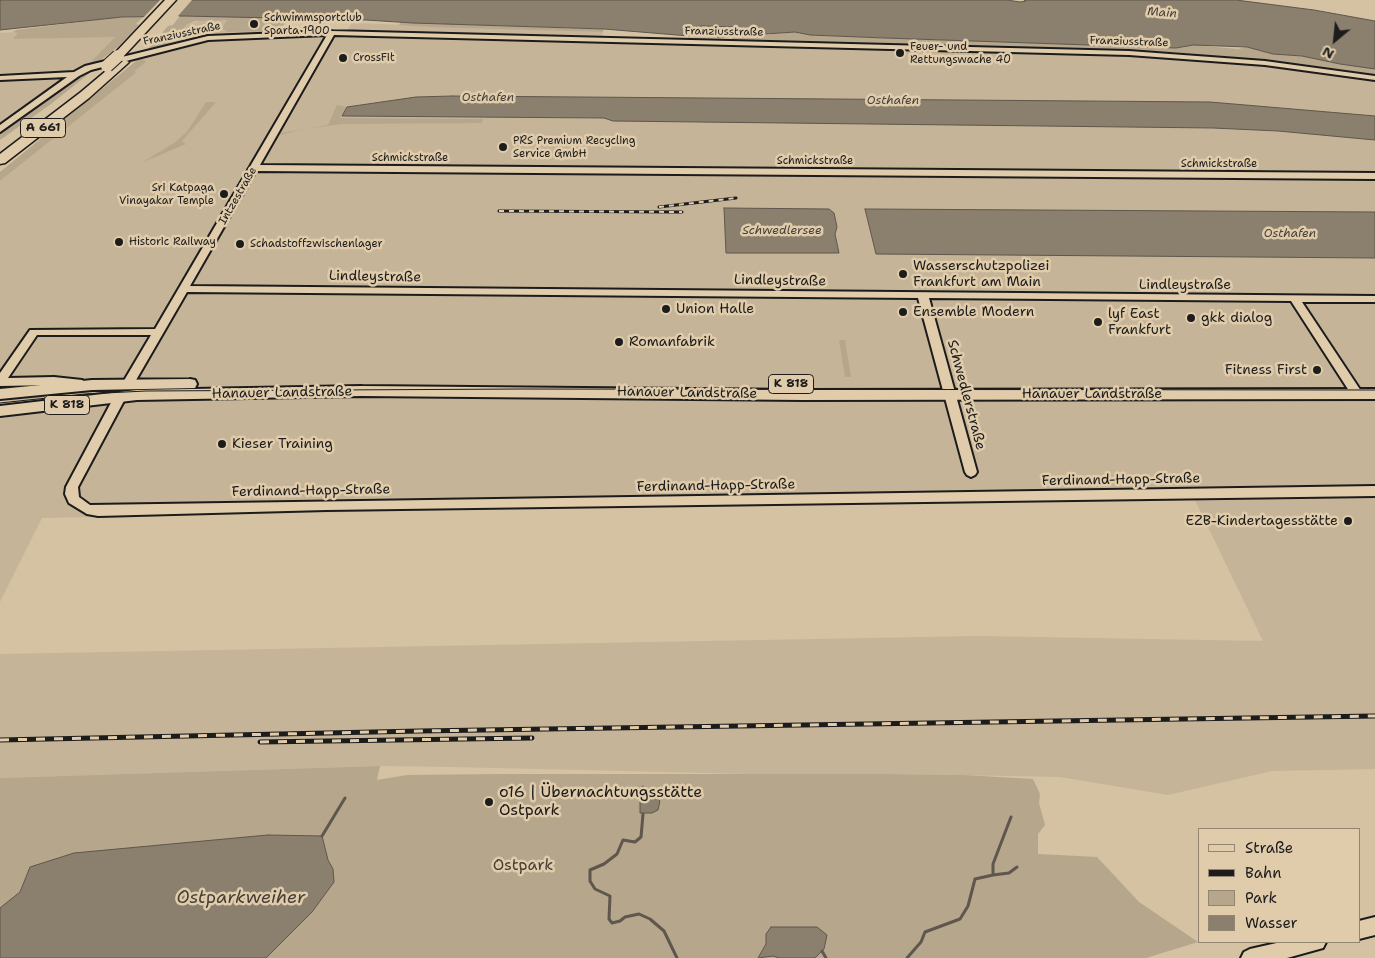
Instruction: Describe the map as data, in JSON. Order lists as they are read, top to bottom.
{
  "streets": {
    "highway": ["A 661"],
    "main road": ["K 818", "Hanauer Landstraße"],
    "street": [
      "Franziusstraße",
      "Schmickstraße",
      "Intzestraße",
      "Lindleystraße",
      "Schwedlerstraße",
      "Ferdinand-Happ-Straße"
    ]
  },
  "crossings": [
    ["Franziusstraße", "Intzestraße"],
    ["Schmickstraße", "Intzestraße"],
    ["Intzestraße", "Lindleystraße"],
    ["Intzestraße", "Hanauer Landstraße"],
    ["Lindleystraße", "Schwedlerstraße"],
    ["Hanauer Landstraße", "Schwedlerstraße"],
    ["Hanauer Landstraße", "Ferdinand-Happ-Straße"]
  ],
  "water": [
    "Main",
    "Osthafen",
    "Schwedlersee",
    "Ostparkweiher"
  ],
  "parks": ["Ostpark"],
  "places": [
    "Schwimmsportclub Sparta 1900",
    "Feuer- und Rettungswache 40",
    "CrossFit",
    "PRS Premium Recycling Service GmbH",
    "Sri Katpaga Vinayakar Temple",
    "Historic Railway",
    "Schadstoffzwischenlager",
    "Wasserschutzpolizei Frankfurt am Main",
    "Union Halle",
    "Ensemble Modern",
    "gkk dialog",
    "lyf East Frankfurt",
    "Romanfabrik",
    "Fitness First",
    "Kieser Training",
    "EZB-Kindertagesstätte",
    "o16 | Übernachtungsstätte Ostpark"
  ],
  "legend": [
    "Straße",
    "Bahn",
    "Park",
    "Wasser"
  ],
  "north": "bottom left"
}
